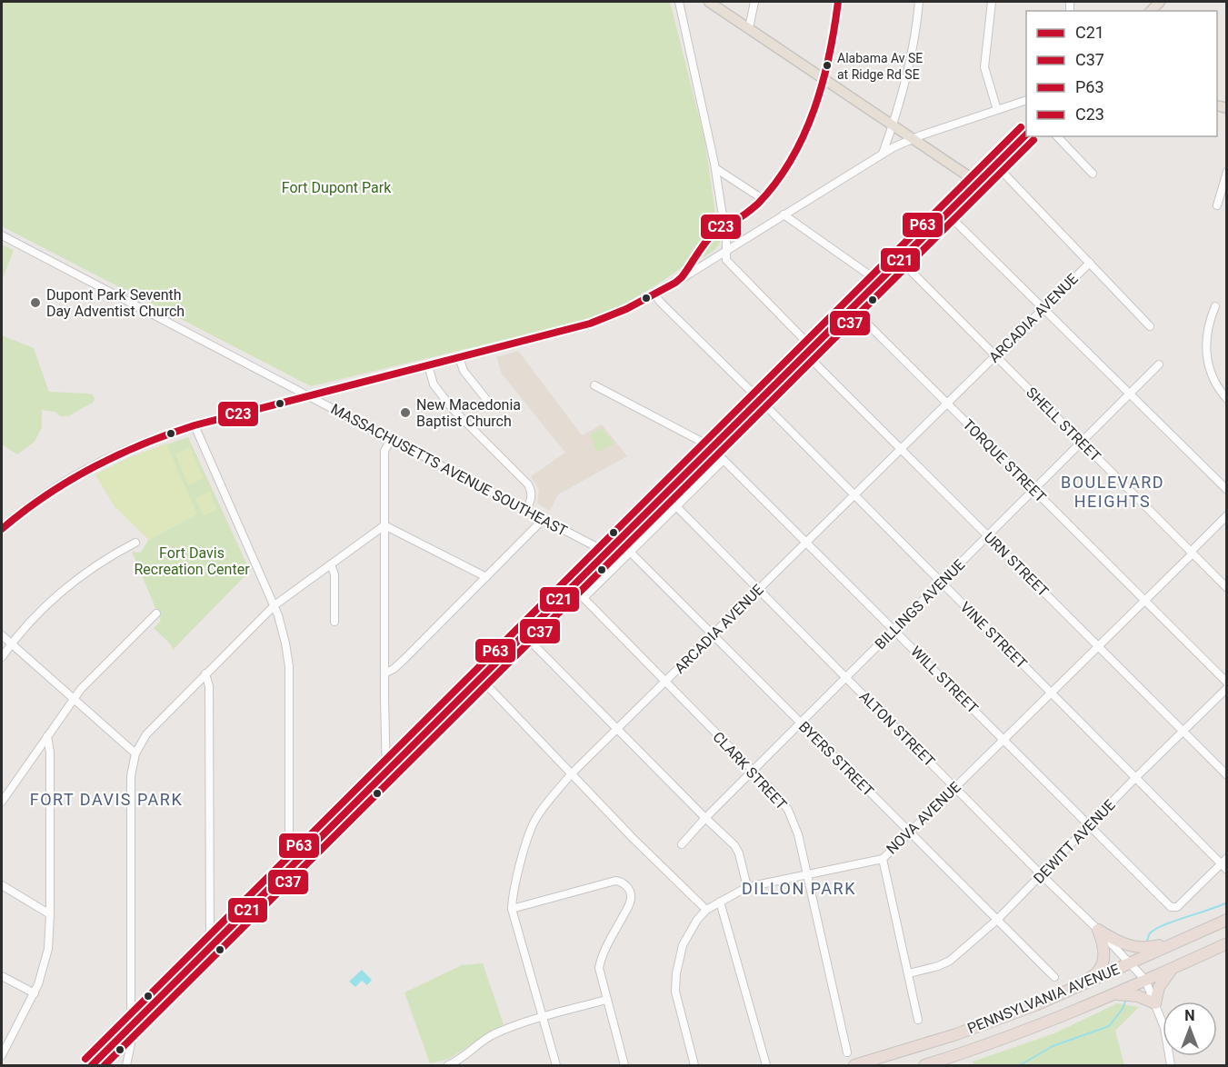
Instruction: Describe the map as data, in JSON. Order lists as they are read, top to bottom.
{
  "streets": {
    "highway": ["PENNSYLVANIA AVENUE"],
    "street": [
      "ARCADIA AVENUE",
      "SHELL STREET",
      "TORQUE STREET",
      "MASSACHUSETTS AVENUE SOUTHEAST",
      "URN STREET",
      "BILLINGS AVENUE",
      "VINE STREET",
      "WILL STREET",
      "ALTON STREET",
      "BYERS STREET",
      "CLARK STREET",
      "NOVA AVENUE",
      "DEWITT AVENUE"
    ]
  },
  "crossings": [
    ["ARCADIA AVENUE", "SHELL STREET"],
    ["ARCADIA AVENUE", "TORQUE STREET"],
    ["ARCADIA AVENUE", "URN STREET"],
    ["ARCADIA AVENUE", "VINE STREET"],
    ["ARCADIA AVENUE", "WILL STREET"],
    ["ARCADIA AVENUE", "ALTON STREET"],
    ["ARCADIA AVENUE", "BYERS STREET"],
    ["ARCADIA AVENUE", "CLARK STREET"],
    ["SHELL STREET", "BILLINGS AVENUE"],
    ["SHELL STREET", "NOVA AVENUE"],
    ["TORQUE STREET", "BILLINGS AVENUE"],
    ["TORQUE STREET", "NOVA AVENUE"],
    ["URN STREET", "BILLINGS AVENUE"],
    ["URN STREET", "NOVA AVENUE"],
    ["URN STREET", "DEWITT AVENUE"],
    ["BILLINGS AVENUE", "VINE STREET"],
    ["BILLINGS AVENUE", "WILL STREET"],
    ["BILLINGS AVENUE", "ALTON STREET"],
    ["BILLINGS AVENUE", "BYERS STREET"],
    ["BILLINGS AVENUE", "CLARK STREET"],
    ["VINE STREET", "WILL STREET"],
    ["VINE STREET", "NOVA AVENUE"],
    ["VINE STREET", "DEWITT AVENUE"],
    ["WILL STREET", "NOVA AVENUE"],
    ["WILL STREET", "DEWITT AVENUE"],
    ["ALTON STREET", "NOVA AVENUE"],
    ["ALTON STREET", "DEWITT AVENUE"],
    ["ALTON STREET", "PENNSYLVANIA AVENUE"],
    ["BYERS STREET", "CLARK STREET"],
    ["BYERS STREET", "NOVA AVENUE"],
    ["BYERS STREET", "DEWITT AVENUE"],
    ["CLARK STREET", "NOVA AVENUE"]
  ],
  "districts": ["BOULEVARD HEIGHTS", "FORT DAVIS PARK", "DILLON PARK"],
  "parks": ["Fort Dupont Park", "Fort Davis Recreation Center"],
  "places": ["Alabama Av SE at Ridge Rd SE", "Dupont Park Seventh Day Adventist Church", "New Macedonia Baptist Church"],
  "lines": [
    "transit line C23",
    "transit line P63",
    "transit line C21",
    "transit line C37"
  ],
  "legend": [
    "C21",
    "C37",
    "P63",
    "C23"
  ],
  "north": "top"
}
